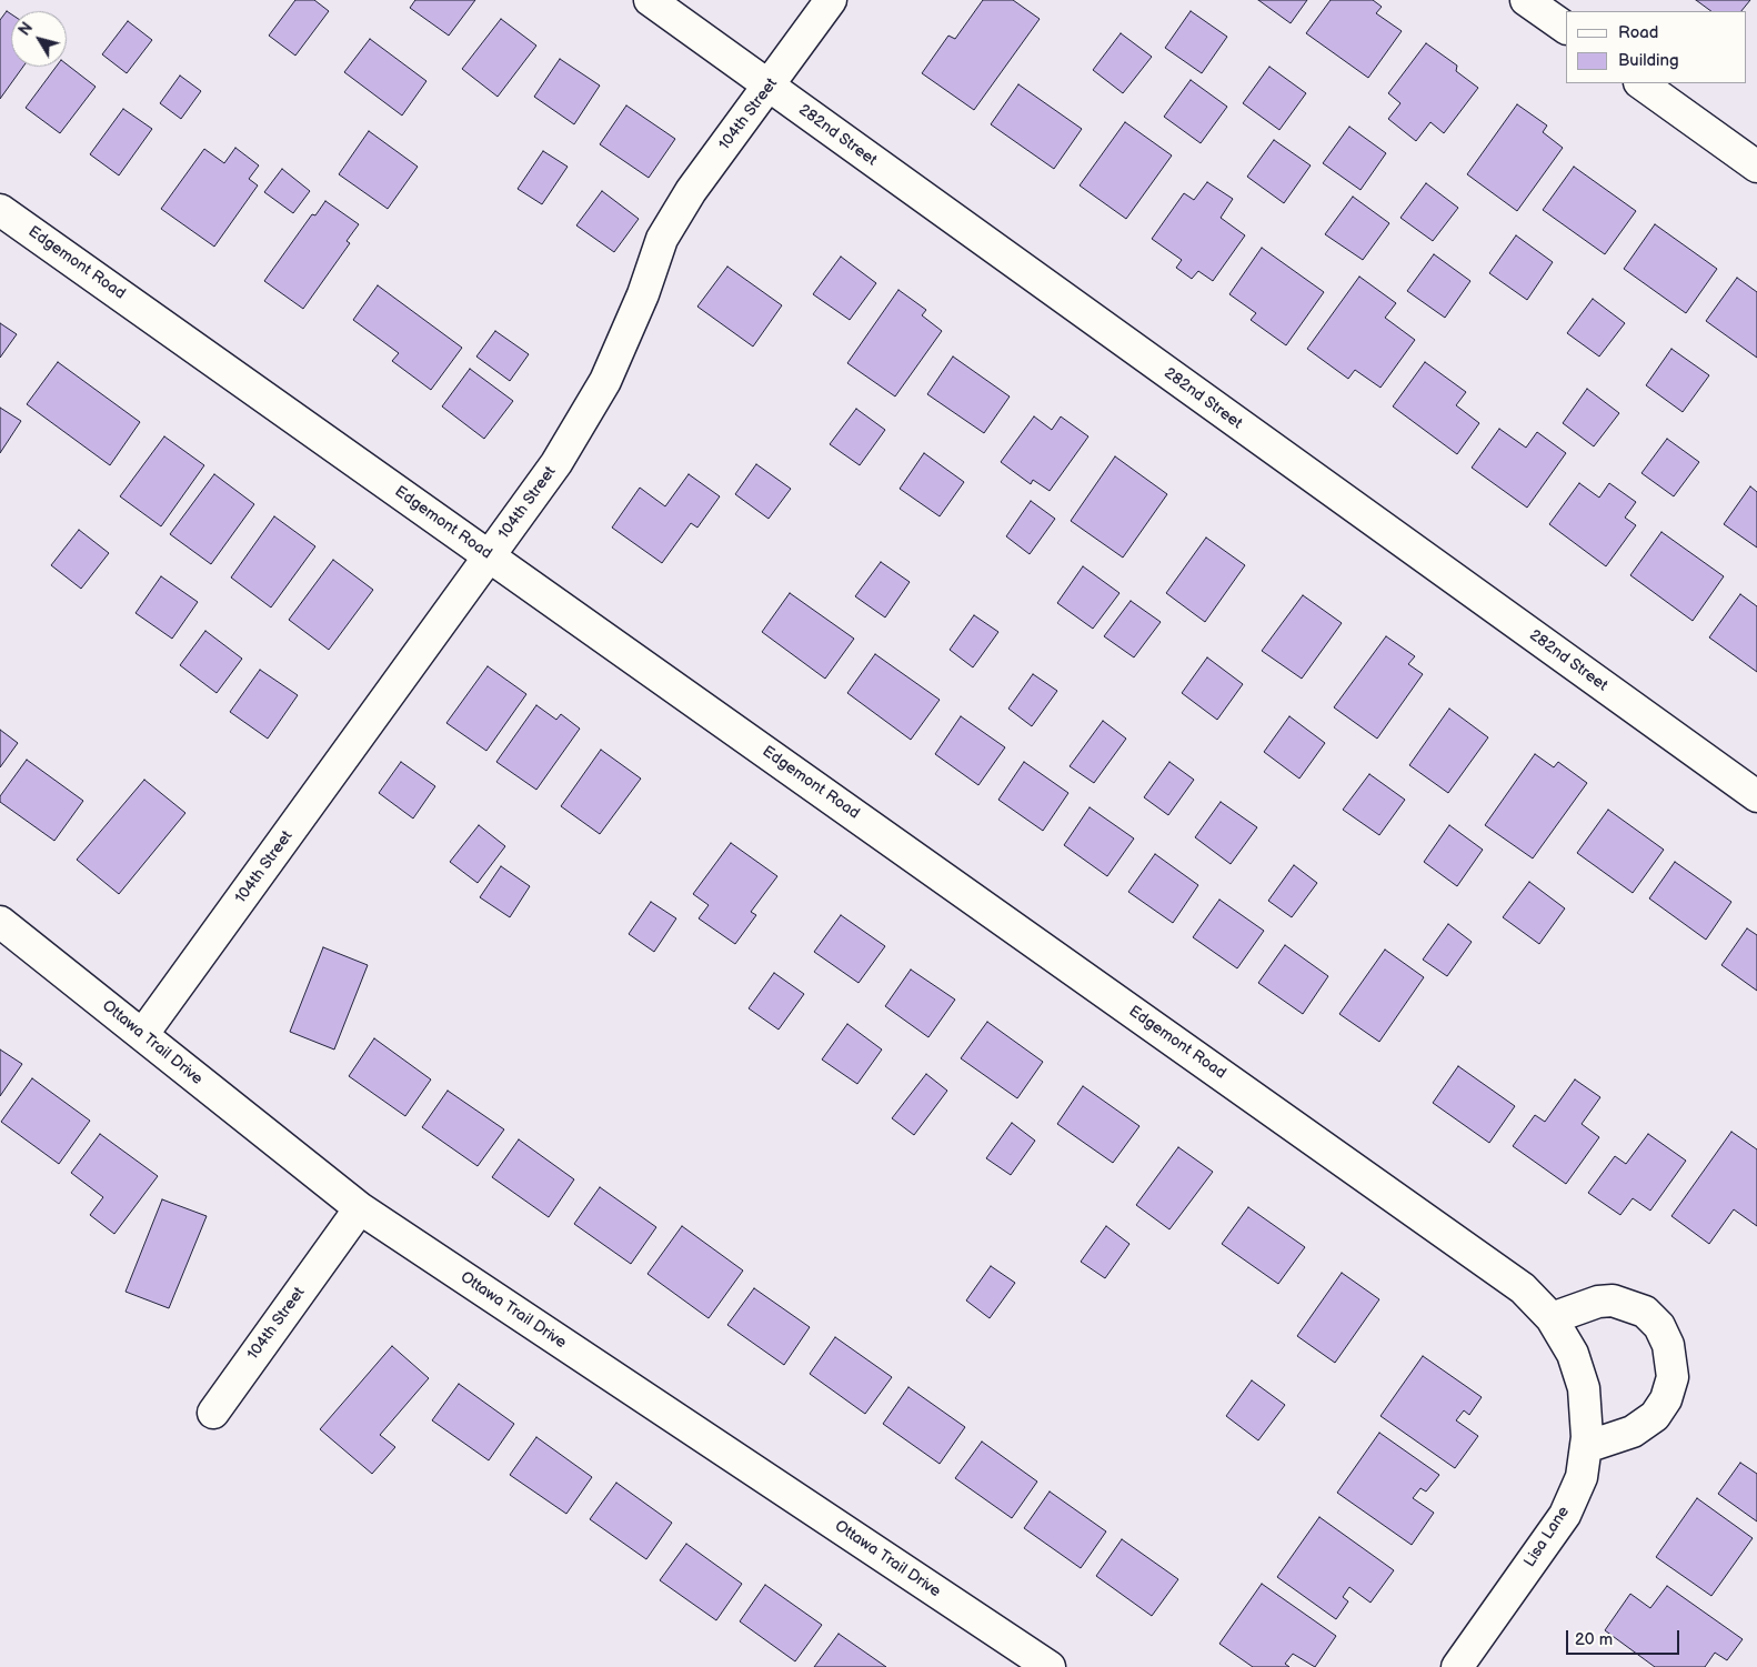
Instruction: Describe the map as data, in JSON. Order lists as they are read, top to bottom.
{
  "streets": {
    "street": [
      "104th Street",
      "282nd Street",
      "Edgemont Road",
      "Ottawa Trail Drive",
      "Lisa Lane"
    ]
  },
  "crossings": [
    ["104th Street", "282nd Street"],
    ["104th Street", "Edgemont Road"],
    ["104th Street", "Ottawa Trail Drive"],
    ["Edgemont Road", "Lisa Lane"]
  ],
  "legend": ["Road", "Building"],
  "scale_bar": "20 m",
  "north": "top left"
}
